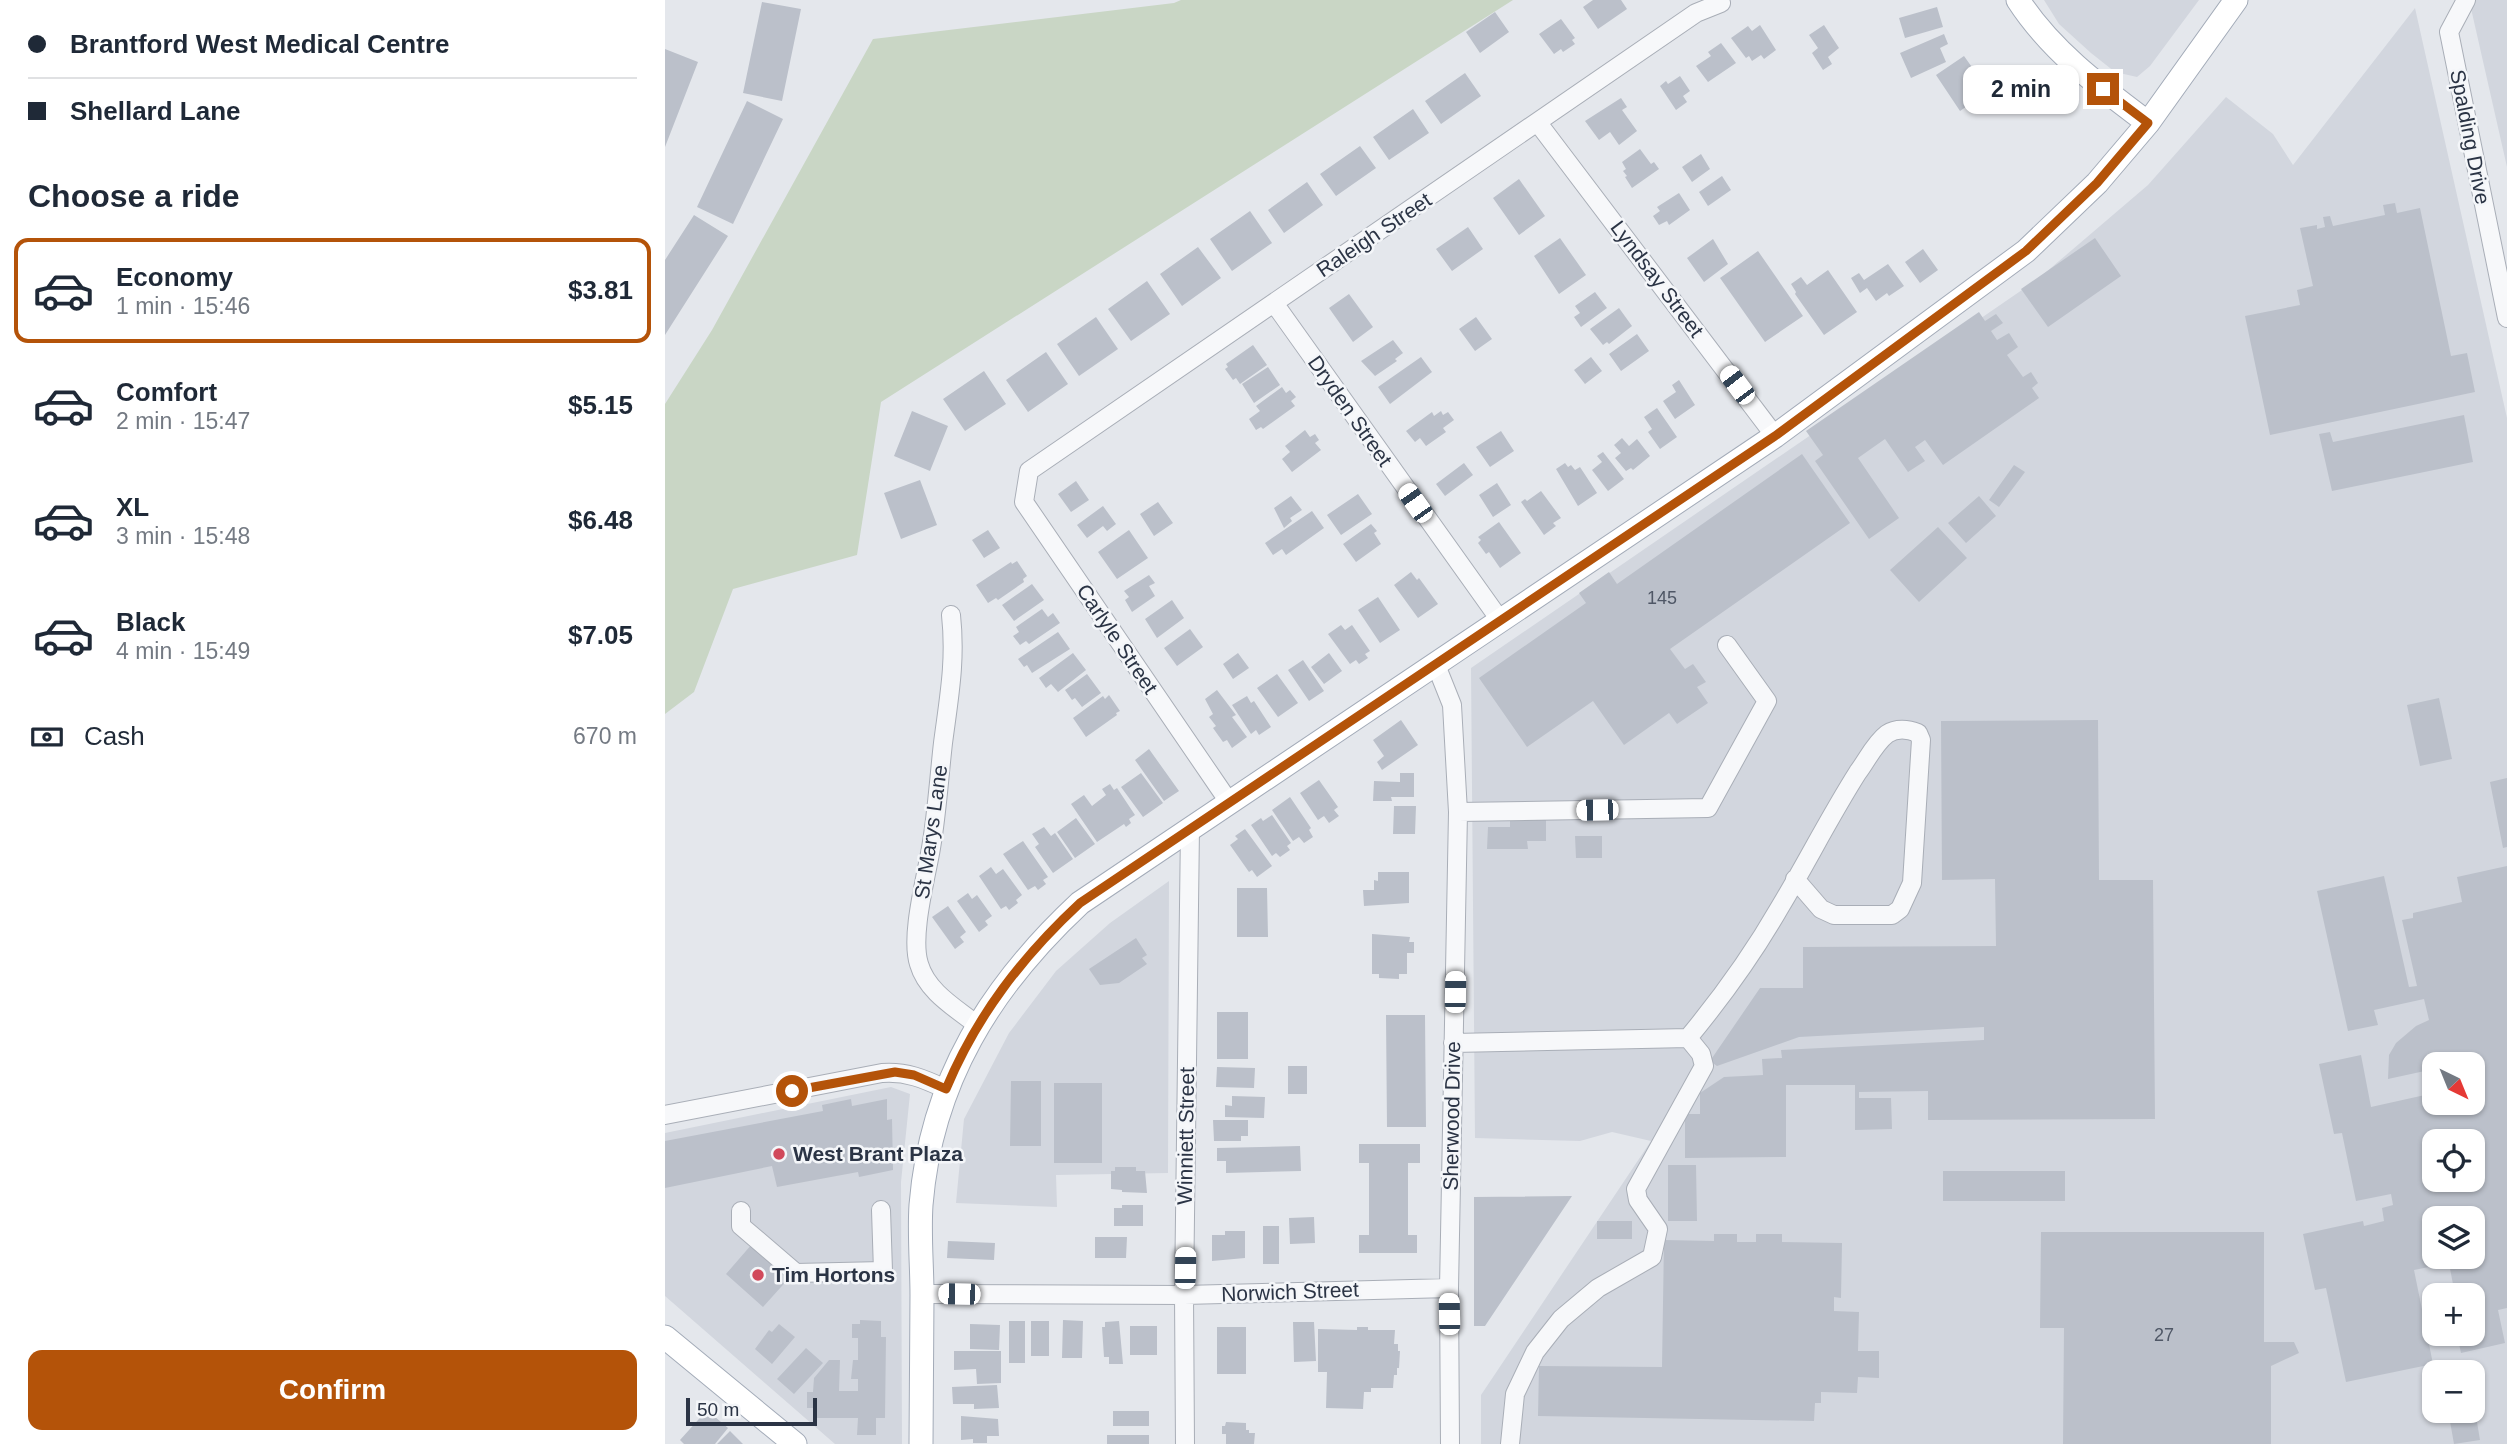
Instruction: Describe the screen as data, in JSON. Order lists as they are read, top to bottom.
{
  "streets": {
    "street": [
      "Spalding Drive",
      "Raleigh Street",
      "Lyndsay Street",
      "Dryden Street",
      "Carlyle Street",
      "St Marys Lane",
      "Sherwood Drive",
      "Winniett Street",
      "Norwich Street"
    ]
  },
  "crossings": [
    ["Raleigh Street", "Lyndsay Street"],
    ["Raleigh Street", "Dryden Street"],
    ["Raleigh Street", "Carlyle Street"],
    ["Sherwood Drive", "Norwich Street"],
    ["Winniett Street", "Norwich Street"]
  ],
  "places": ["West Brant Plaza", "Tim Hortons"],
  "house_numbers": ["145", "27"],
  "scale_bar": "50 m",
  "north": "bottom right",
  "page": {
    "banner": ["Brantford West Medical Centre", "Shellard Lane"],
    "bubble": "2 min",
    "heading": "Choose a ride",
    "list": [
      {
        "name": "Economy",
        "note": "1 min · 15:46",
        "value": "$3.81"
      },
      {
        "name": "Comfort",
        "note": "2 min · 15:47",
        "value": "$5.15"
      },
      {
        "name": "XL",
        "note": "3 min · 15:48",
        "value": "$6.48"
      },
      {
        "name": "Black",
        "note": "4 min · 15:49",
        "value": "$7.05"
      }
    ],
    "pay": ["Cash", "670 m"],
    "map_buttons": ["+", "−"],
    "buttons": "Confirm",
    "scale": "50 m"
  }
}
